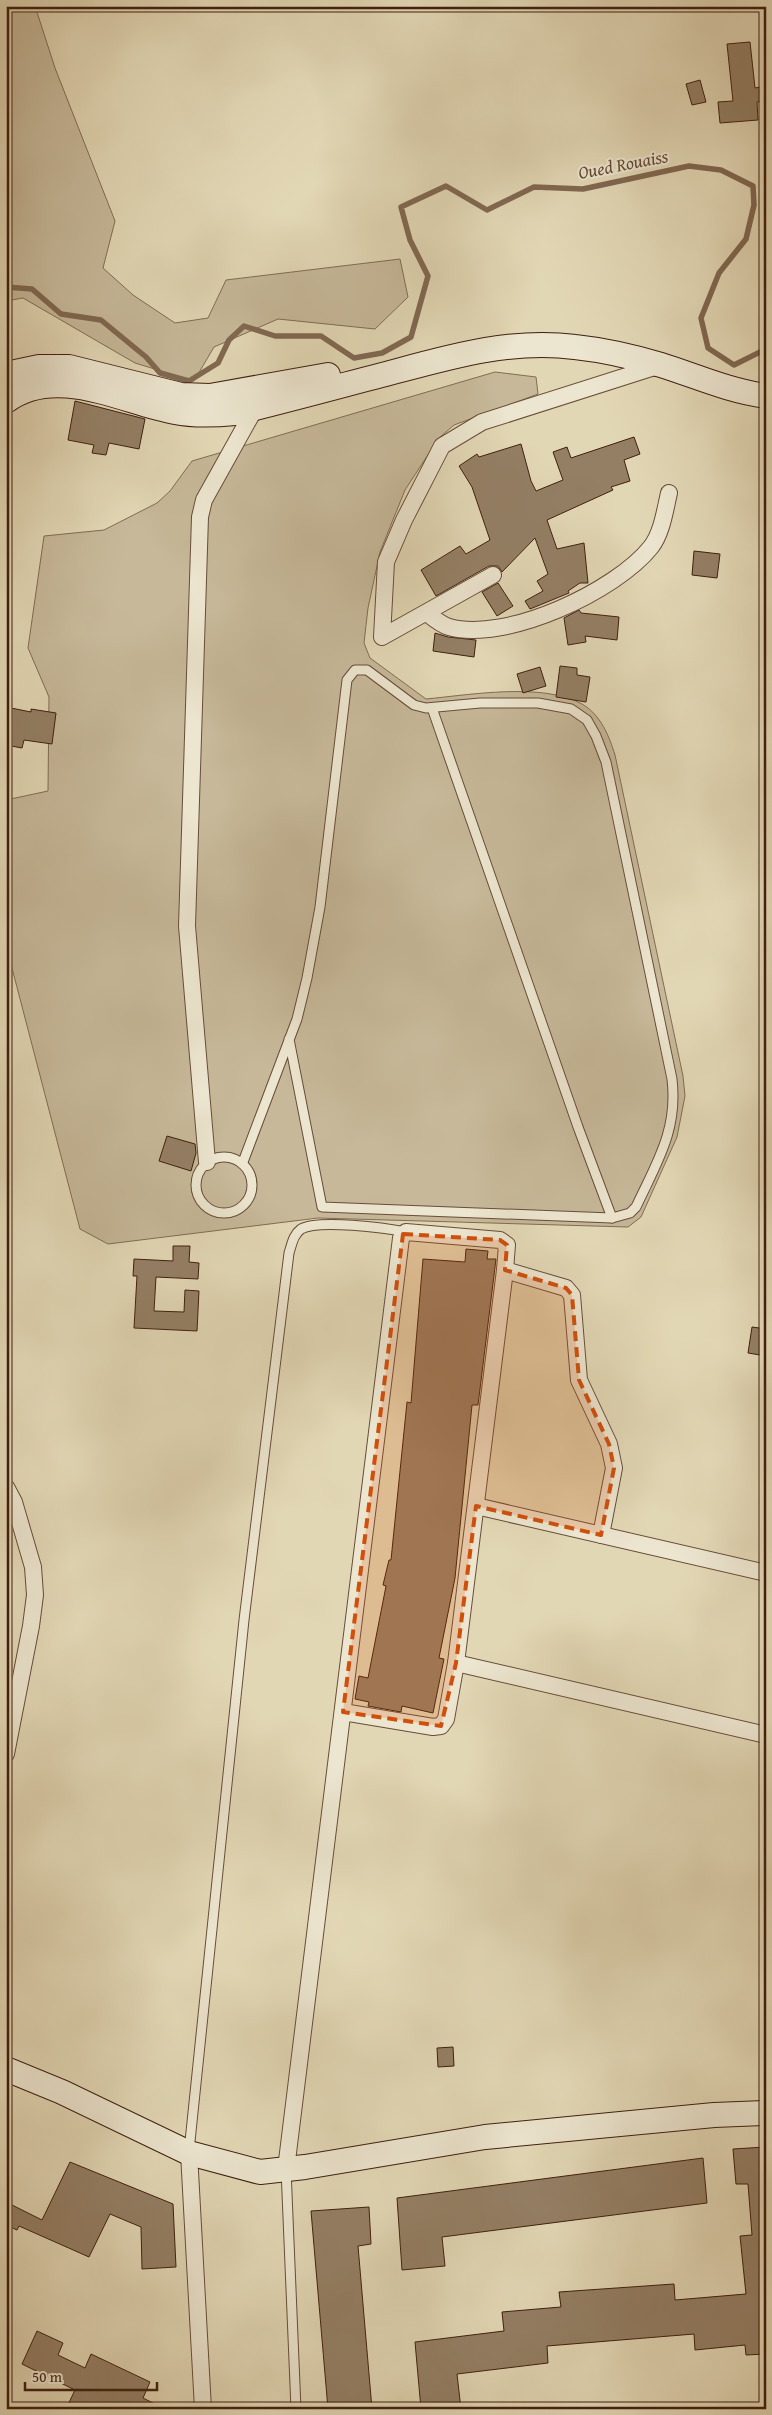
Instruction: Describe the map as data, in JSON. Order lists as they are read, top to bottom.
{
  "water": ["Oued Rouaiss"],
  "scale_bar": "50 m"
}
